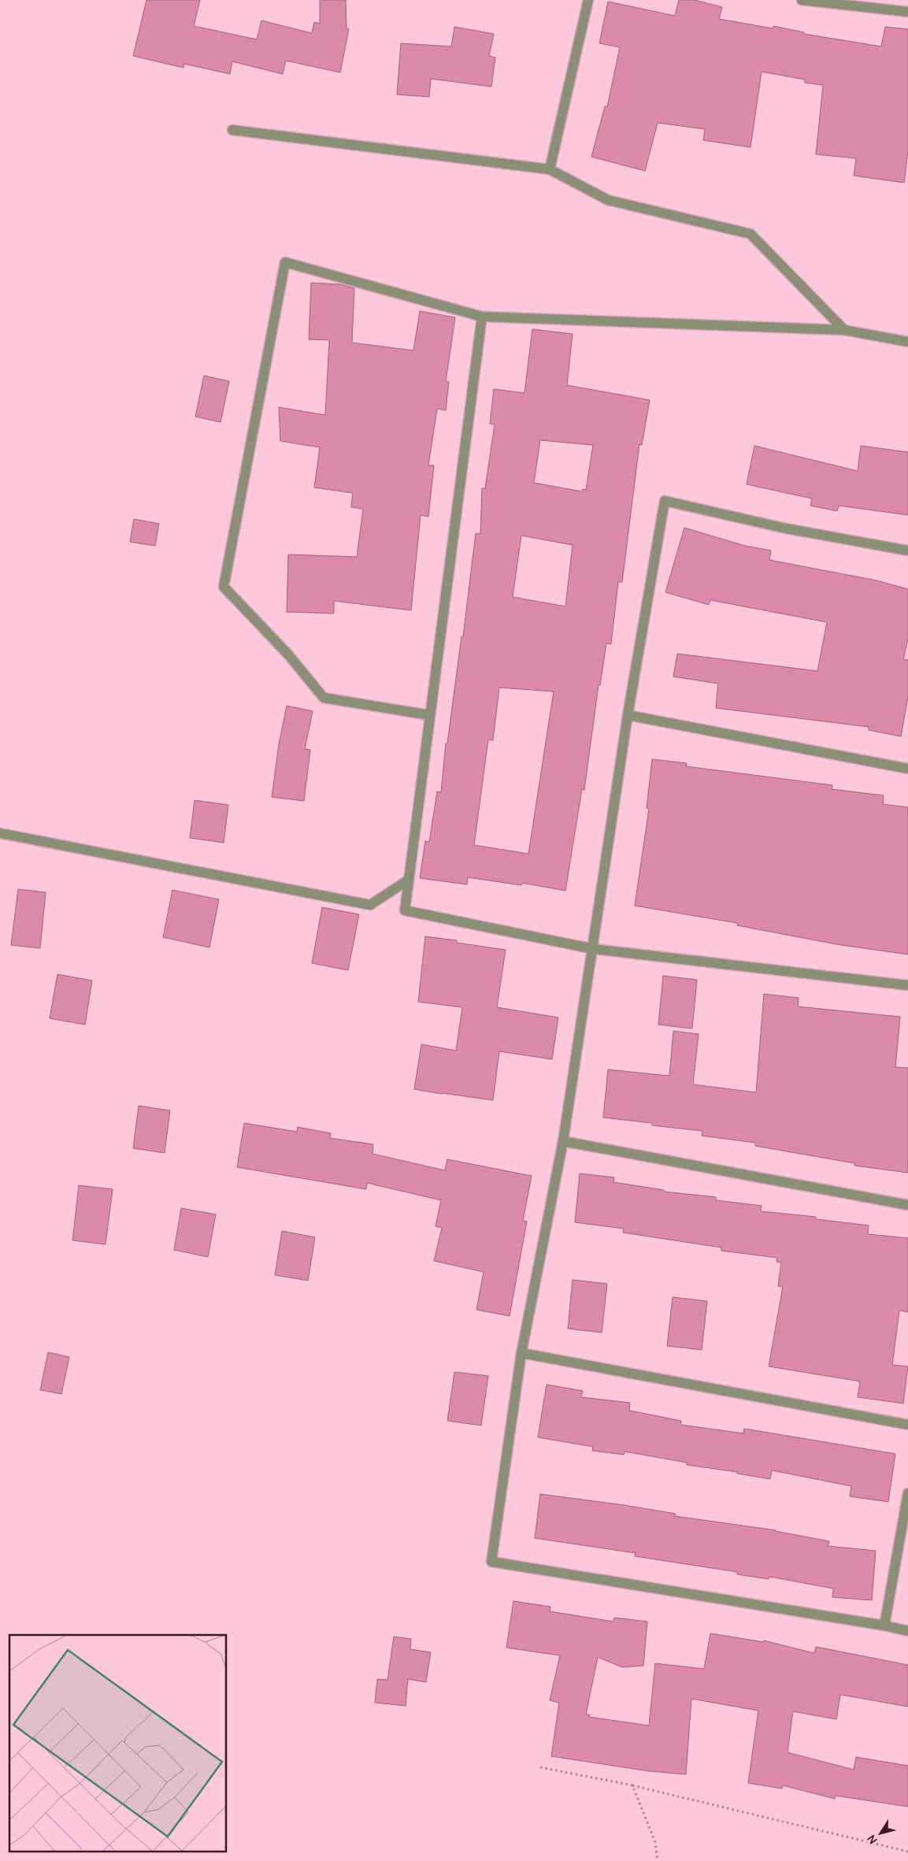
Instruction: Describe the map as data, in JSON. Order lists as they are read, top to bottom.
{
  "north": "bottom left"
}
